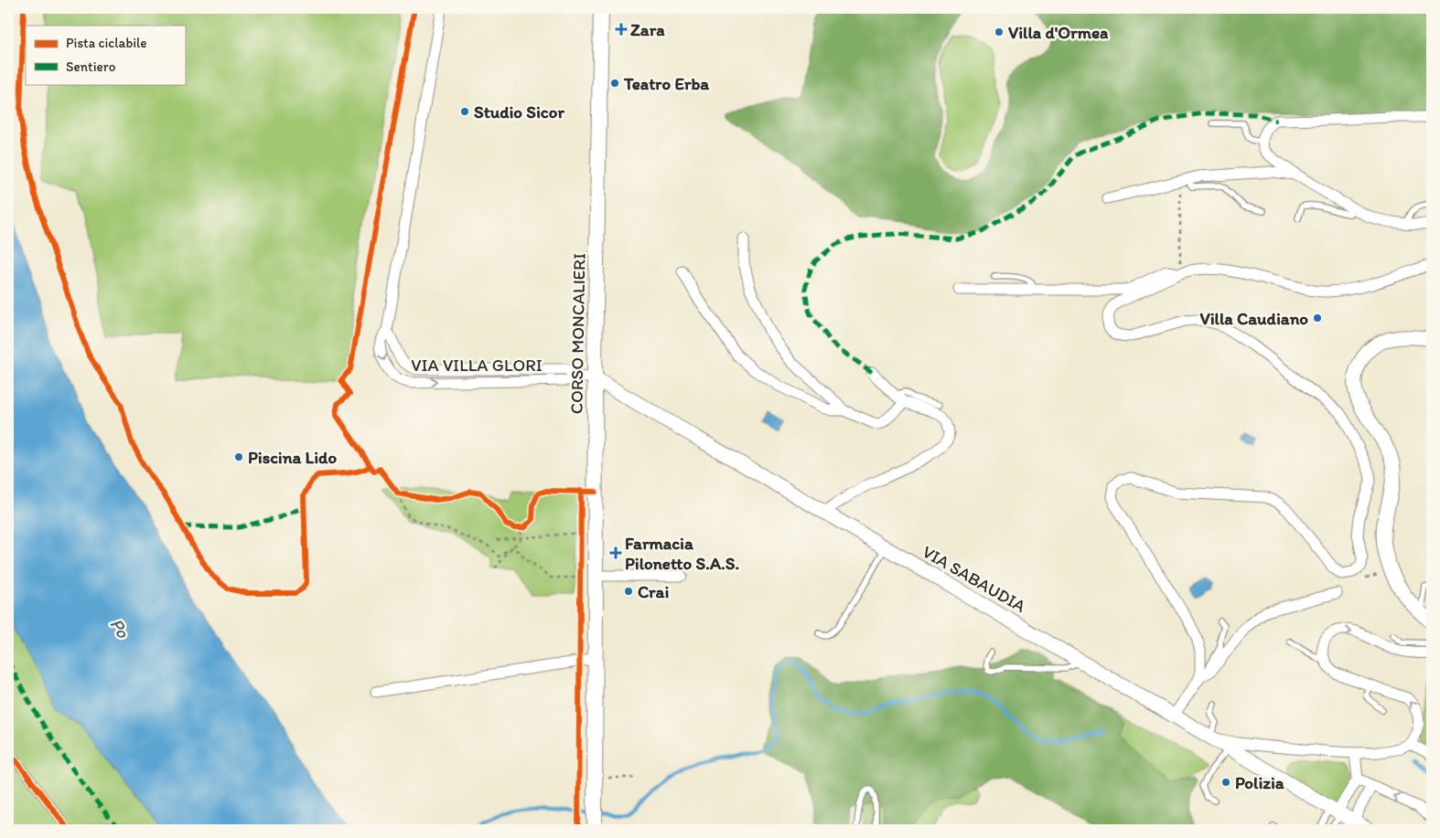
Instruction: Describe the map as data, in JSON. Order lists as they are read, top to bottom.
{
  "streets": {
    "main road": ["CORSO MONCALIERI"],
    "street": ["VIA VILLA GLORI", "VIA SABAUDIA"]
  },
  "crossings": [
    ["CORSO MONCALIERI", "VIA VILLA GLORI"],
    ["CORSO MONCALIERI", "VIA SABAUDIA"],
    ["VIA VILLA GLORI", "VIA SABAUDIA"]
  ],
  "water": ["Po"],
  "places": {
    "health": ["Zara", "Farmacia Pilonetto S.A.S."],
    "other": [
      "Villa d'Ormea",
      "Teatro Erba",
      "Studio Sicor",
      "Villa Caudiano",
      "Piscina Lido",
      "Crai",
      "Polizia"
    ]
  },
  "legend": ["Pista ciclabile", "Sentiero"]
}
